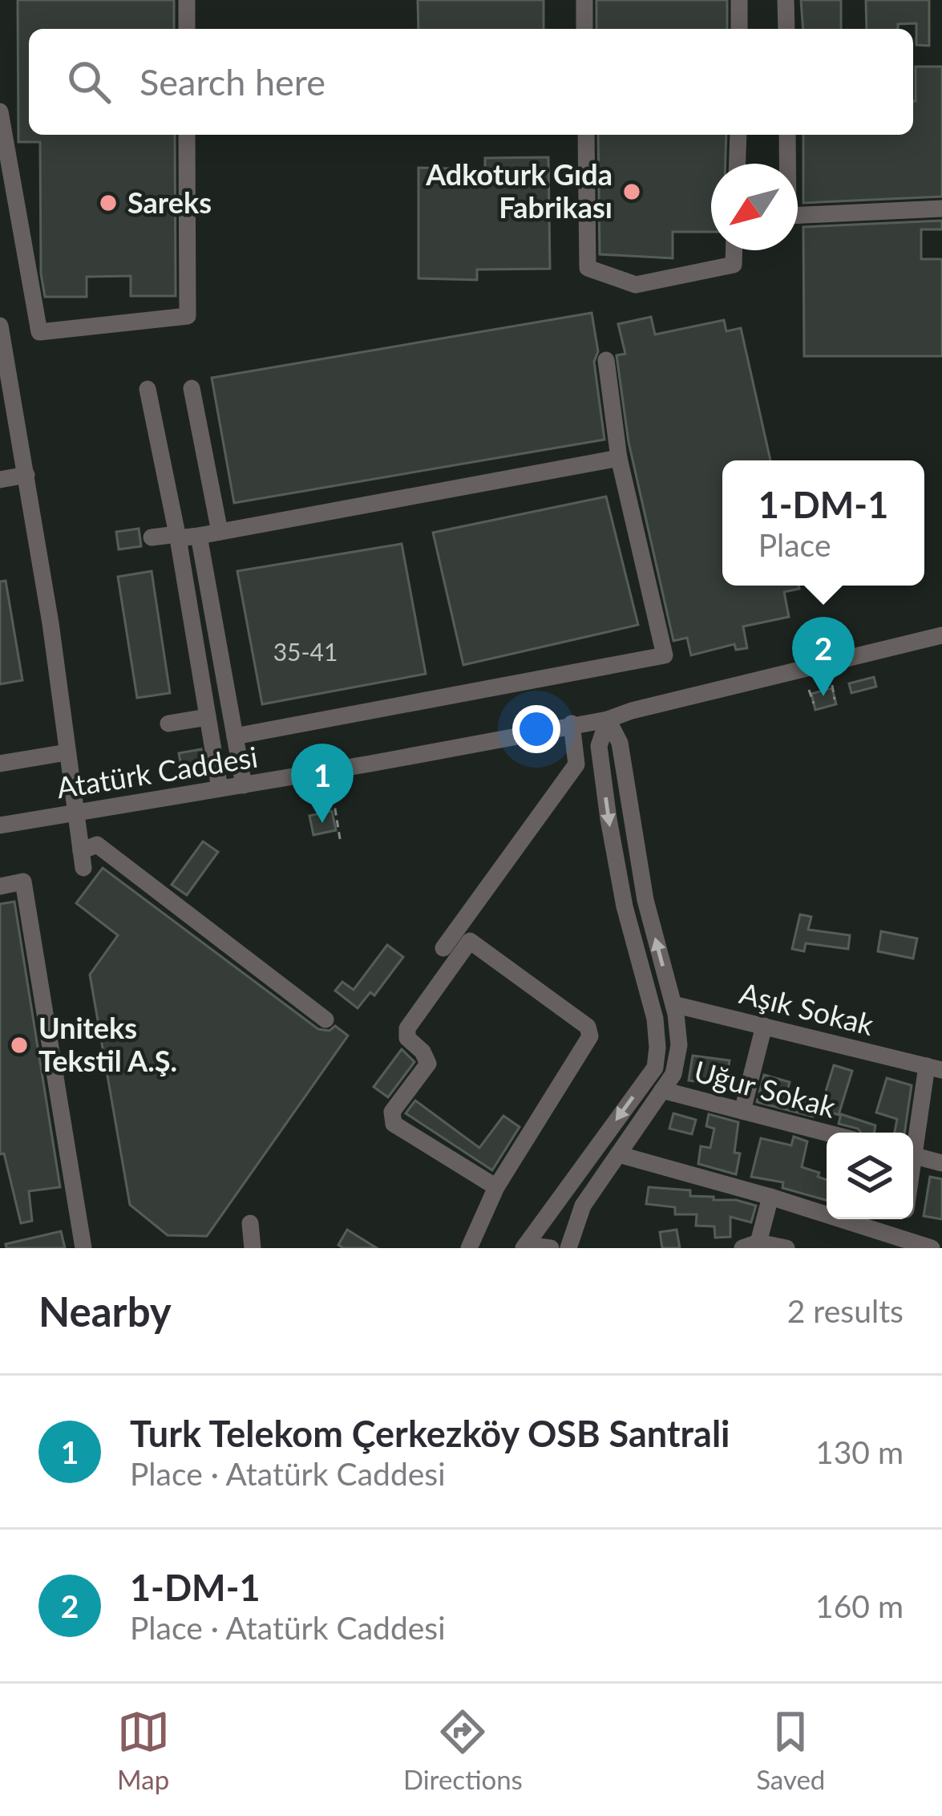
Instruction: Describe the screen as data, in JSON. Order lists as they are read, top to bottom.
{
  "streets": {
    "street": ["Atatürk Caddesi", "Aşık Sokak", "Uğur Sokak"]
  },
  "places": ["Adkoturk Gıda Fabrikası", "Sareks", "Uniteks Tekstil A.Ş."],
  "house_numbers": ["35-41"],
  "north": "bottom left",
  "page": {
    "search": "Search here",
    "popup": ["1-DM-1", "Place"],
    "pins": ["2", "1"],
    "heading": ["Nearby", "2 results"],
    "list": [
      {
        "mark": "1",
        "name": "Turk Telekom Çerkezköy OSB Santrali",
        "note": "Place · Atatürk Caddesi",
        "value": "130 m"
      },
      {
        "mark": "2",
        "name": "1-DM-1",
        "note": "Place · Atatürk Caddesi",
        "value": "160 m"
      }
    ],
    "nav": ["Map", "Directions", "Saved"]
  }
}
